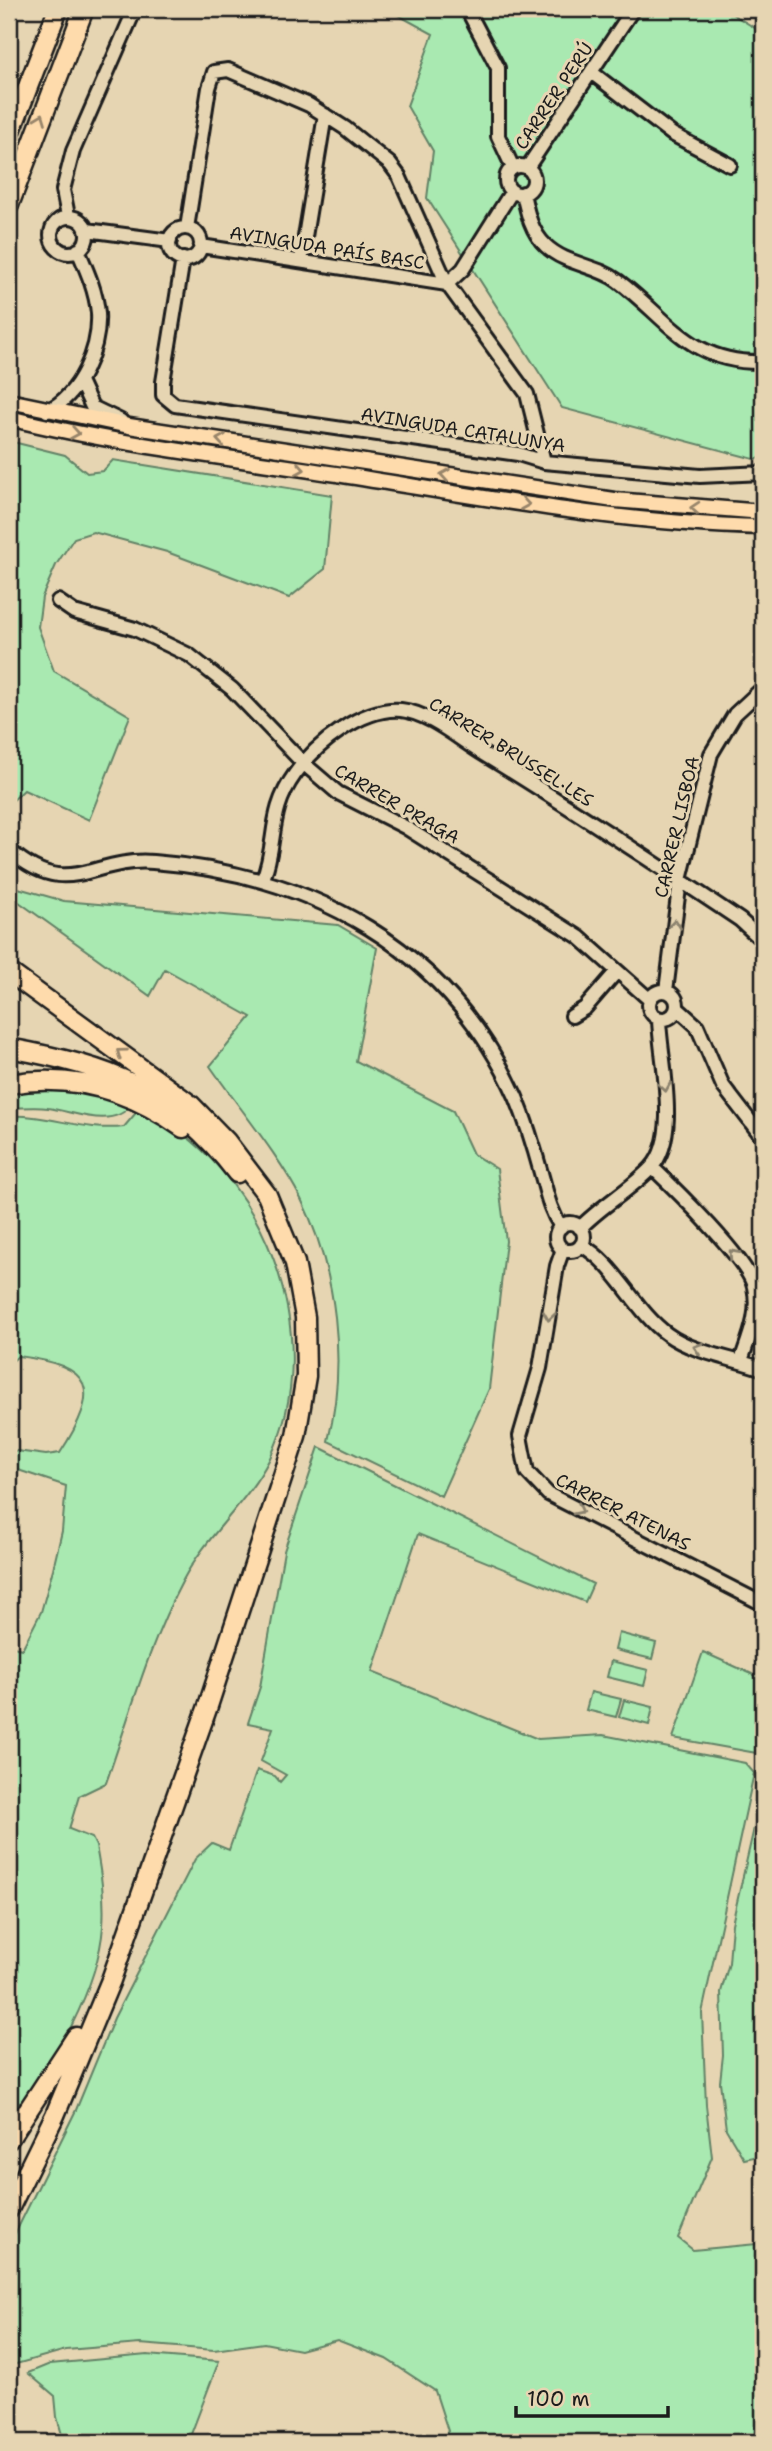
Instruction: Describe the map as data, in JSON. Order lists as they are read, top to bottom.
{
  "streets": {
    "street": [
      "CARRER PERÚ",
      "AVINGUDA PAÍS BASC",
      "AVINGUDA CATALUNYA",
      "CARRER BRUSSEL·LES",
      "CARRER PRAGA",
      "CARRER LISBOA",
      "CARRER ATENAS"
    ]
  },
  "crossings": [
    ["AVINGUDA PAÍS BASC", "AVINGUDA CATALUNYA"],
    ["CARRER BRUSSEL·LES", "CARRER PRAGA"],
    ["CARRER BRUSSEL·LES", "CARRER LISBOA"],
    ["CARRER PRAGA", "CARRER LISBOA"]
  ],
  "one_way": ["CARRER ATENAS"],
  "scale_bar": "100 m"
}
